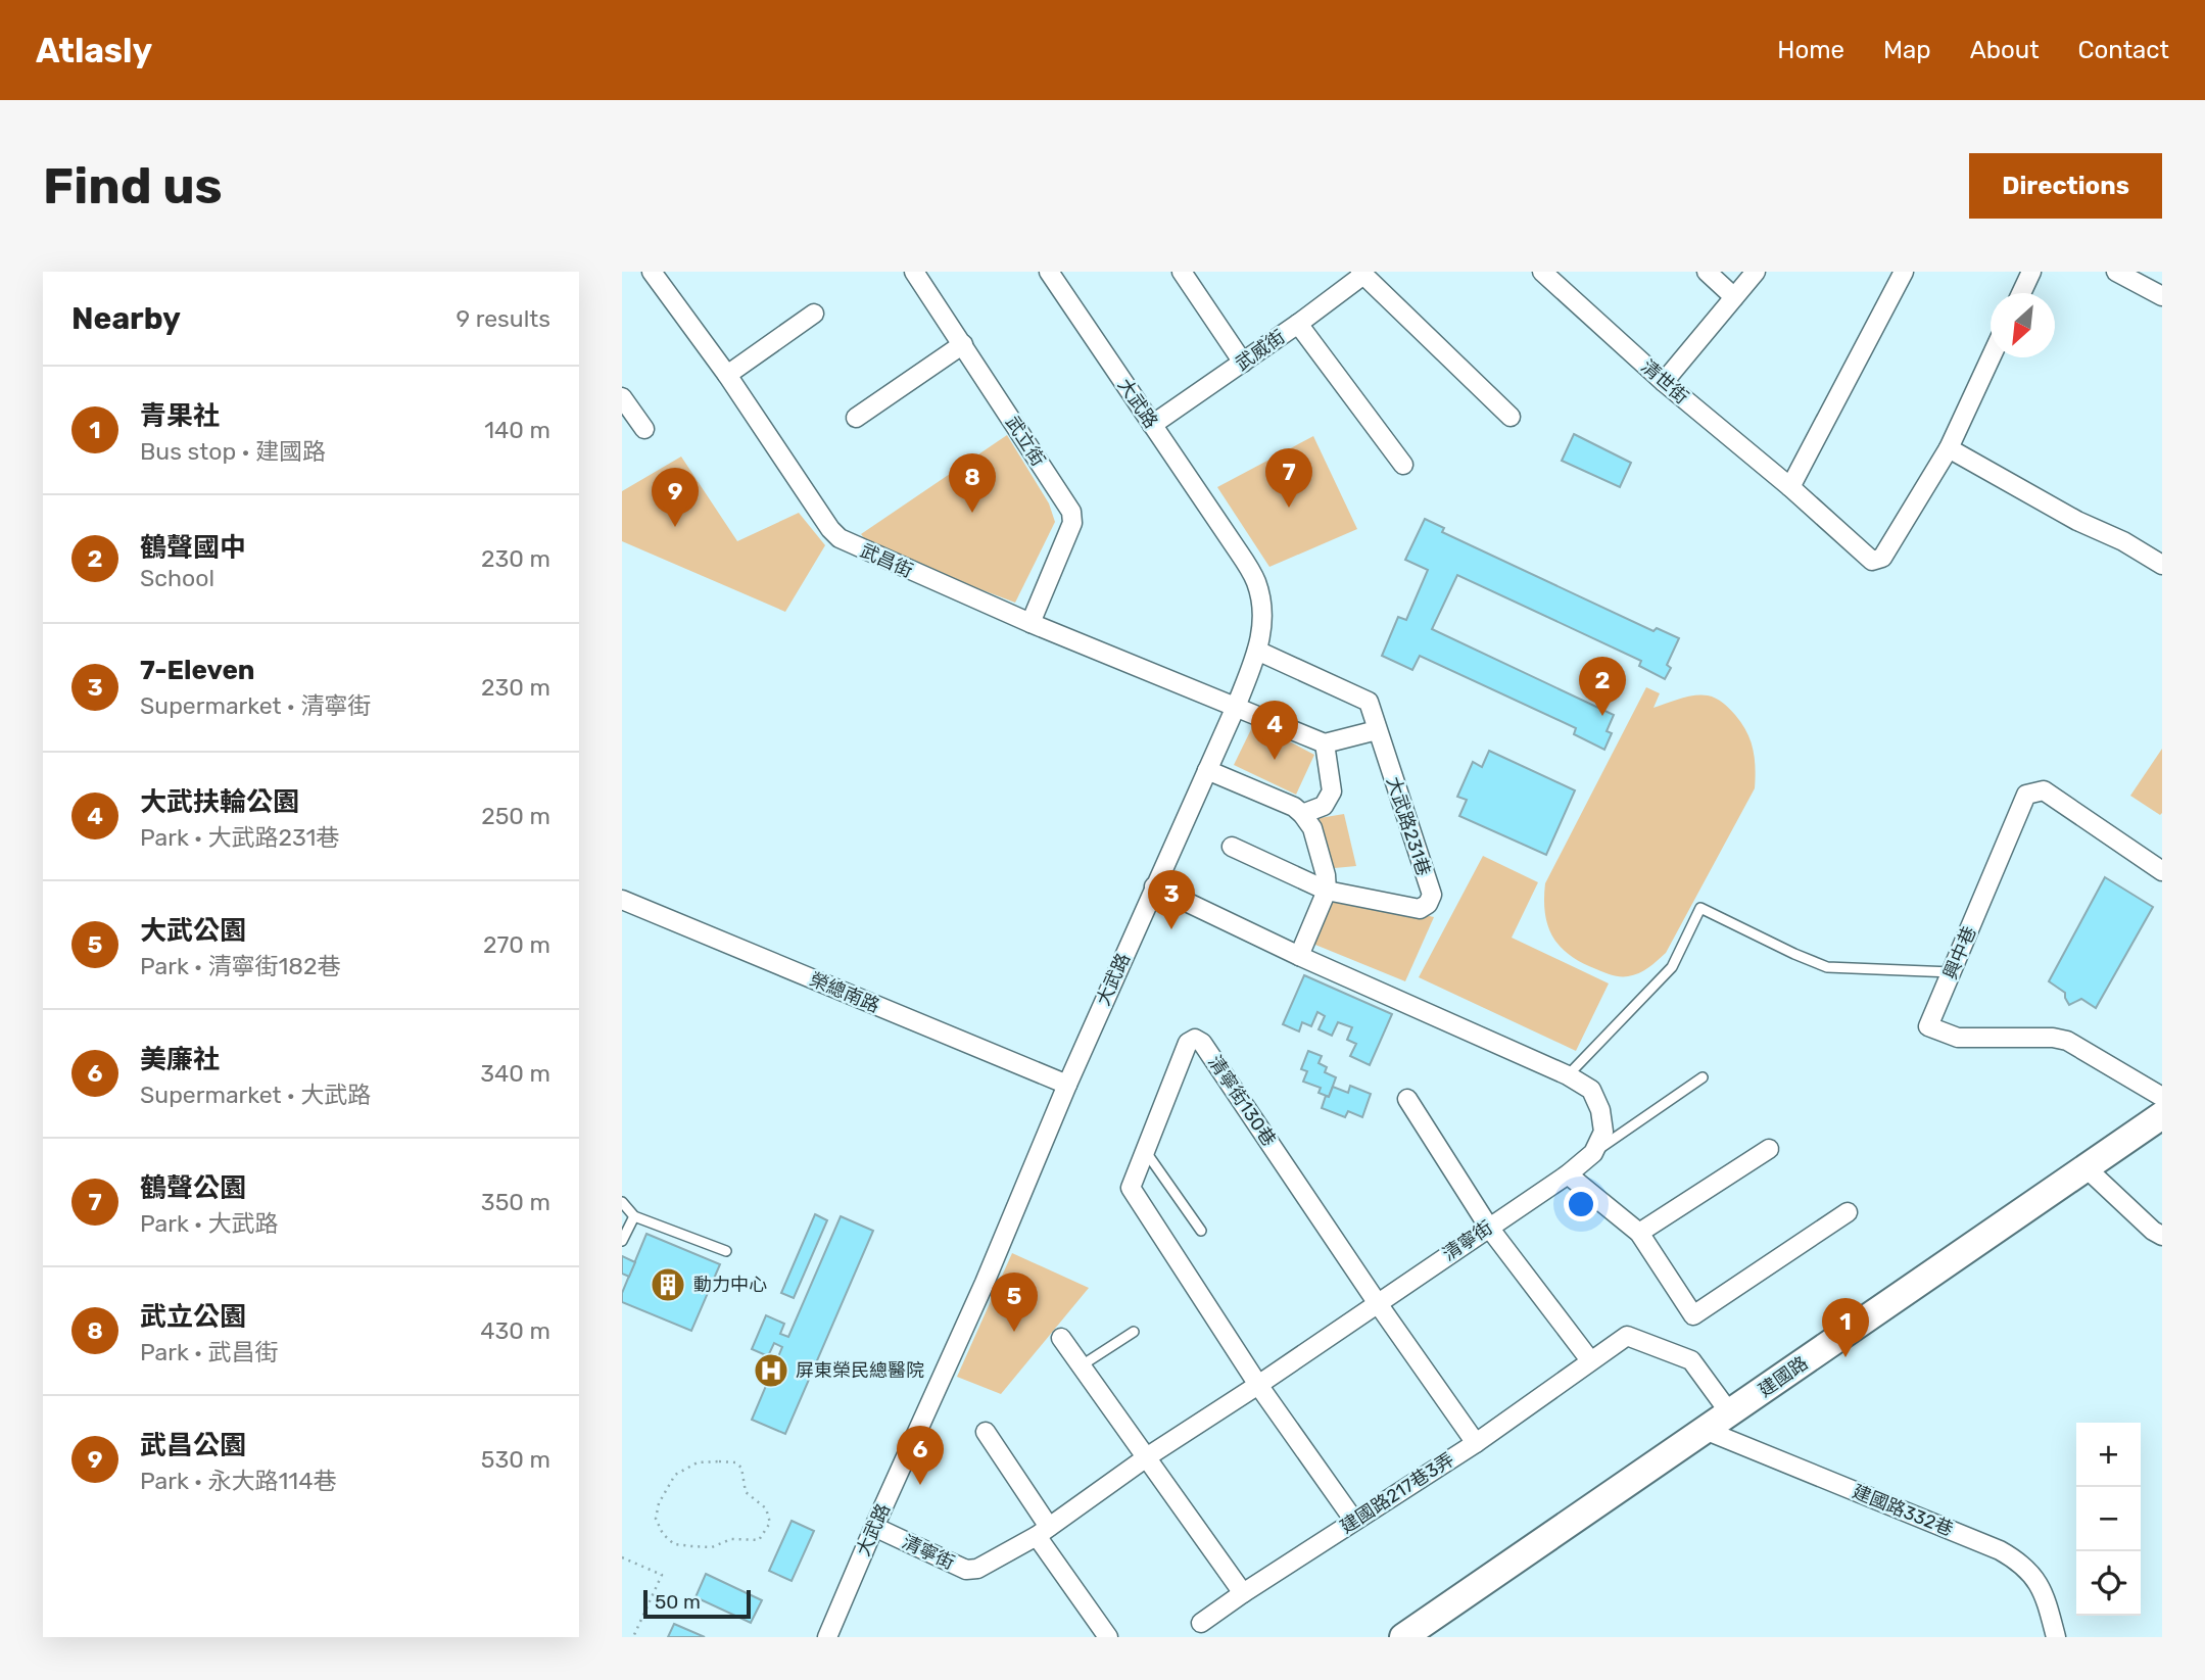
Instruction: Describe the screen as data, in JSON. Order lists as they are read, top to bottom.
{
  "streets": {
    "main road": ["建國路"],
    "street": [
      "武威街",
      "清世街",
      "大武路",
      "武立街",
      "武昌街",
      "大武路231巷",
      "興中巷",
      "榮總南路",
      "清寧街130巷",
      "清寧街",
      "建國路217巷3弄",
      "建國路332巷"
    ]
  },
  "crossings": [
    ["武威街", "大武路"],
    ["大武路", "武昌街"],
    ["大武路", "大武路231巷"],
    ["大武路", "榮總南路"],
    ["大武路", "清寧街"],
    ["武立街", "武昌街"],
    ["清寧街130巷", "清寧街"],
    ["建國路", "建國路217巷3弄"],
    ["建國路", "建國路332巷"]
  ],
  "places": {
    "building": ["動力中心"],
    "hospital": ["屏東榮民總醫院"]
  },
  "scale_bar": "50 m",
  "north": "bottom left",
  "page": {
    "header": "Atlasly",
    "nav": [
      "Home",
      "Map",
      "About",
      "Contact"
    ],
    "buttons": "Directions",
    "title": "Find us",
    "heading": ["Nearby", "9 results"],
    "list": [
      {
        "mark": "1",
        "name": "青果社",
        "note": "Bus stop · 建國路",
        "value": "140 m"
      },
      {
        "mark": "2",
        "name": "鶴聲國中",
        "note": "School",
        "value": "230 m"
      },
      {
        "mark": "3",
        "name": "7-Eleven",
        "note": "Supermarket · 清寧街",
        "value": "230 m"
      },
      {
        "mark": "4",
        "name": "大武扶輪公園",
        "note": "Park · 大武路231巷",
        "value": "250 m"
      },
      {
        "mark": "5",
        "name": "大武公園",
        "note": "Park · 清寧街182巷",
        "value": "270 m"
      },
      {
        "mark": "6",
        "name": "美廉社",
        "note": "Supermarket · 大武路",
        "value": "340 m"
      },
      {
        "mark": "7",
        "name": "鶴聲公園",
        "note": "Park · 大武路",
        "value": "350 m"
      },
      {
        "mark": "8",
        "name": "武立公園",
        "note": "Park · 武昌街",
        "value": "430 m"
      },
      {
        "mark": "9",
        "name": "武昌公園",
        "note": "Park · 永大路114巷",
        "value": "530 m"
      }
    ],
    "pins": [
      "7",
      "8",
      "9",
      "2",
      "4",
      "3",
      "5",
      "1",
      "6"
    ],
    "map_buttons": ["+", "−"],
    "scale": "50 m"
  }
}
